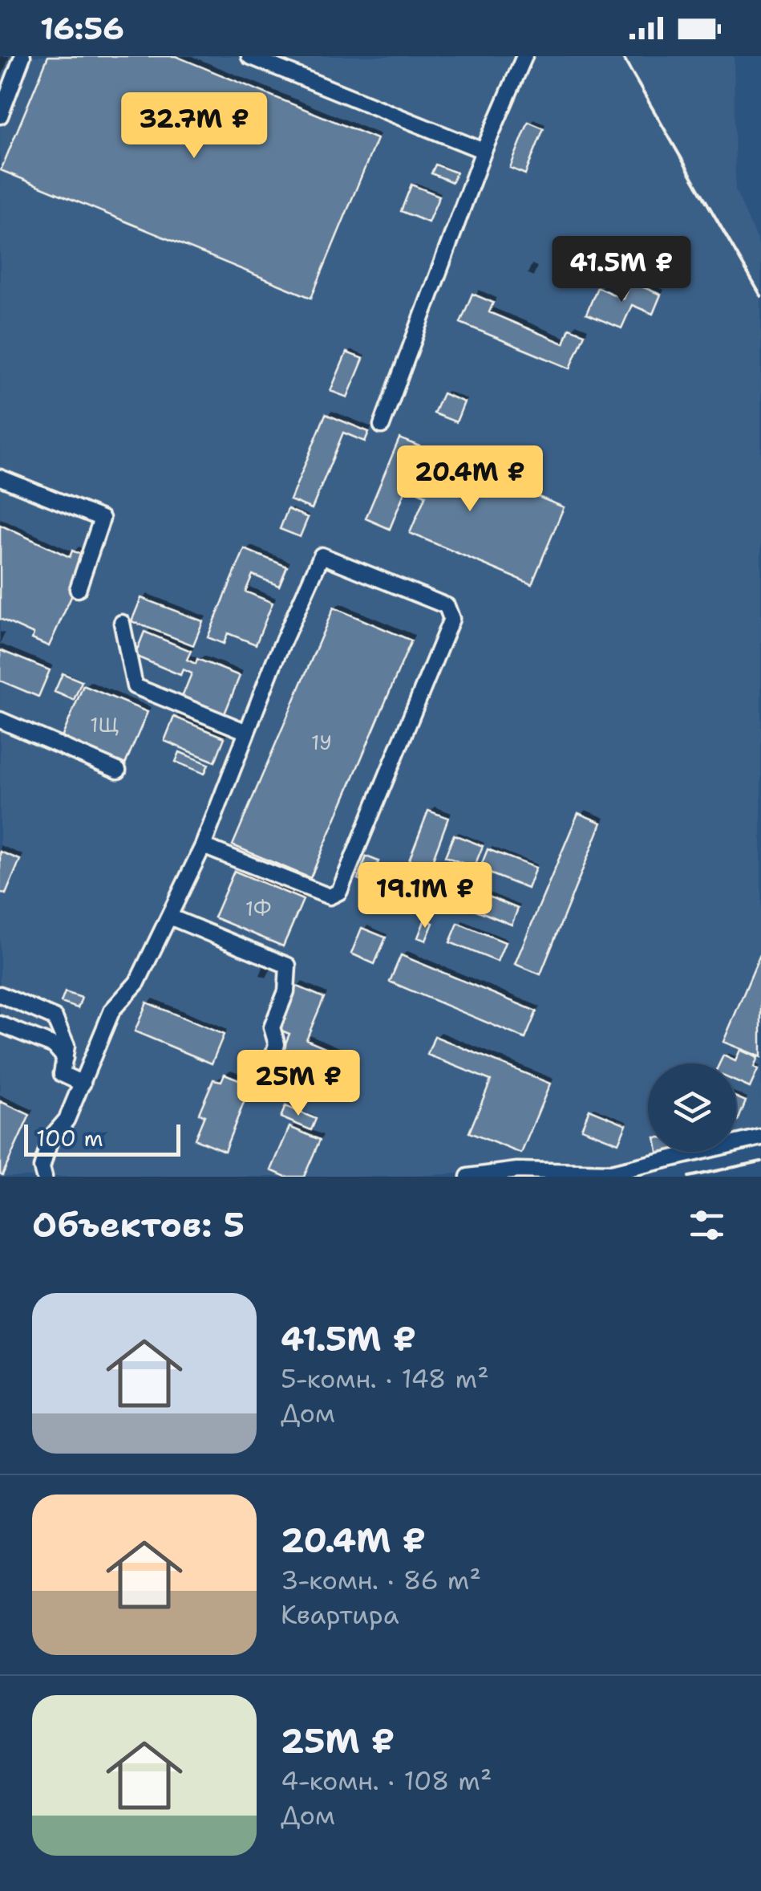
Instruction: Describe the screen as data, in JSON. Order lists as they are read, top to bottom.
{
  "house_numbers": ["1Щ", "1У", "1Ф"],
  "scale_bar": "100 m",
  "page": {
    "status": "16:56",
    "price": [
      "32.7M ₽",
      "41.5M ₽",
      "20.4M ₽",
      "19.1M ₽",
      "25M ₽"
    ],
    "scale": "100 m",
    "heading": "Объектов: 5",
    "list": [
      {
        "name": "41.5M ₽",
        "note": "5-комн. · 148 m² · Дом"
      },
      {
        "name": "20.4M ₽",
        "note": "3-комн. · 86 m² · Квартира"
      },
      {
        "name": "25M ₽",
        "note": "4-комн. · 108 m² · Дом"
      }
    ]
  }
}
